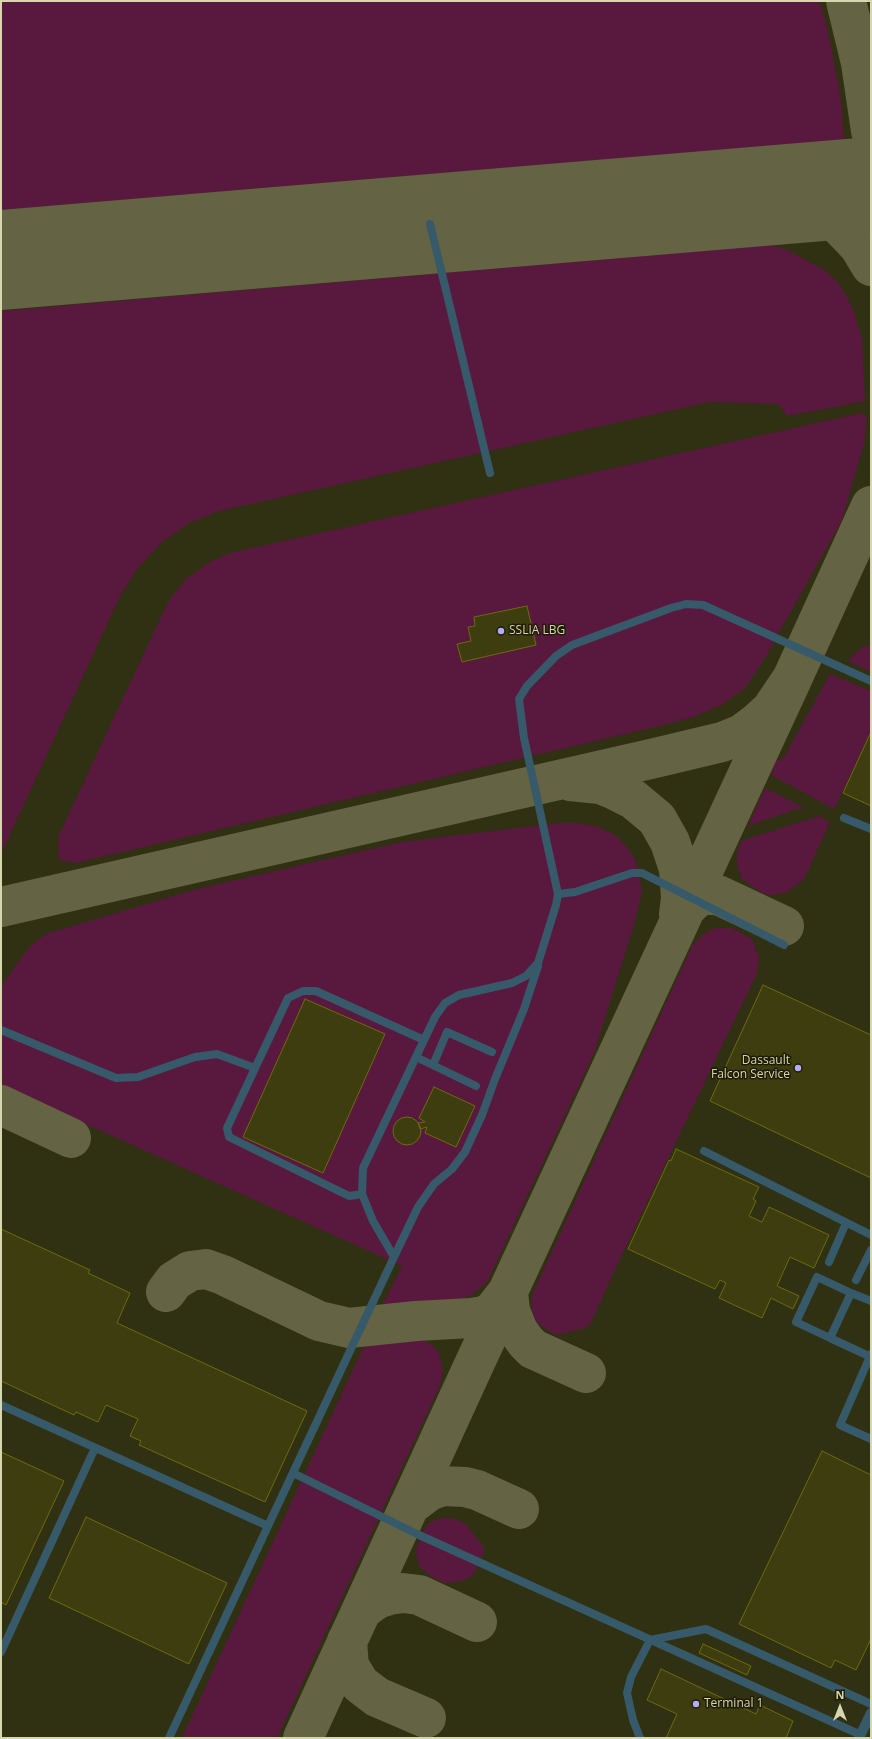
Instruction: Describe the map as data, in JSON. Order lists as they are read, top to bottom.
{
  "places": ["SSLIA LBG", "Dassault Falcon Service", "Terminal 1"],
  "north": "top"
}
